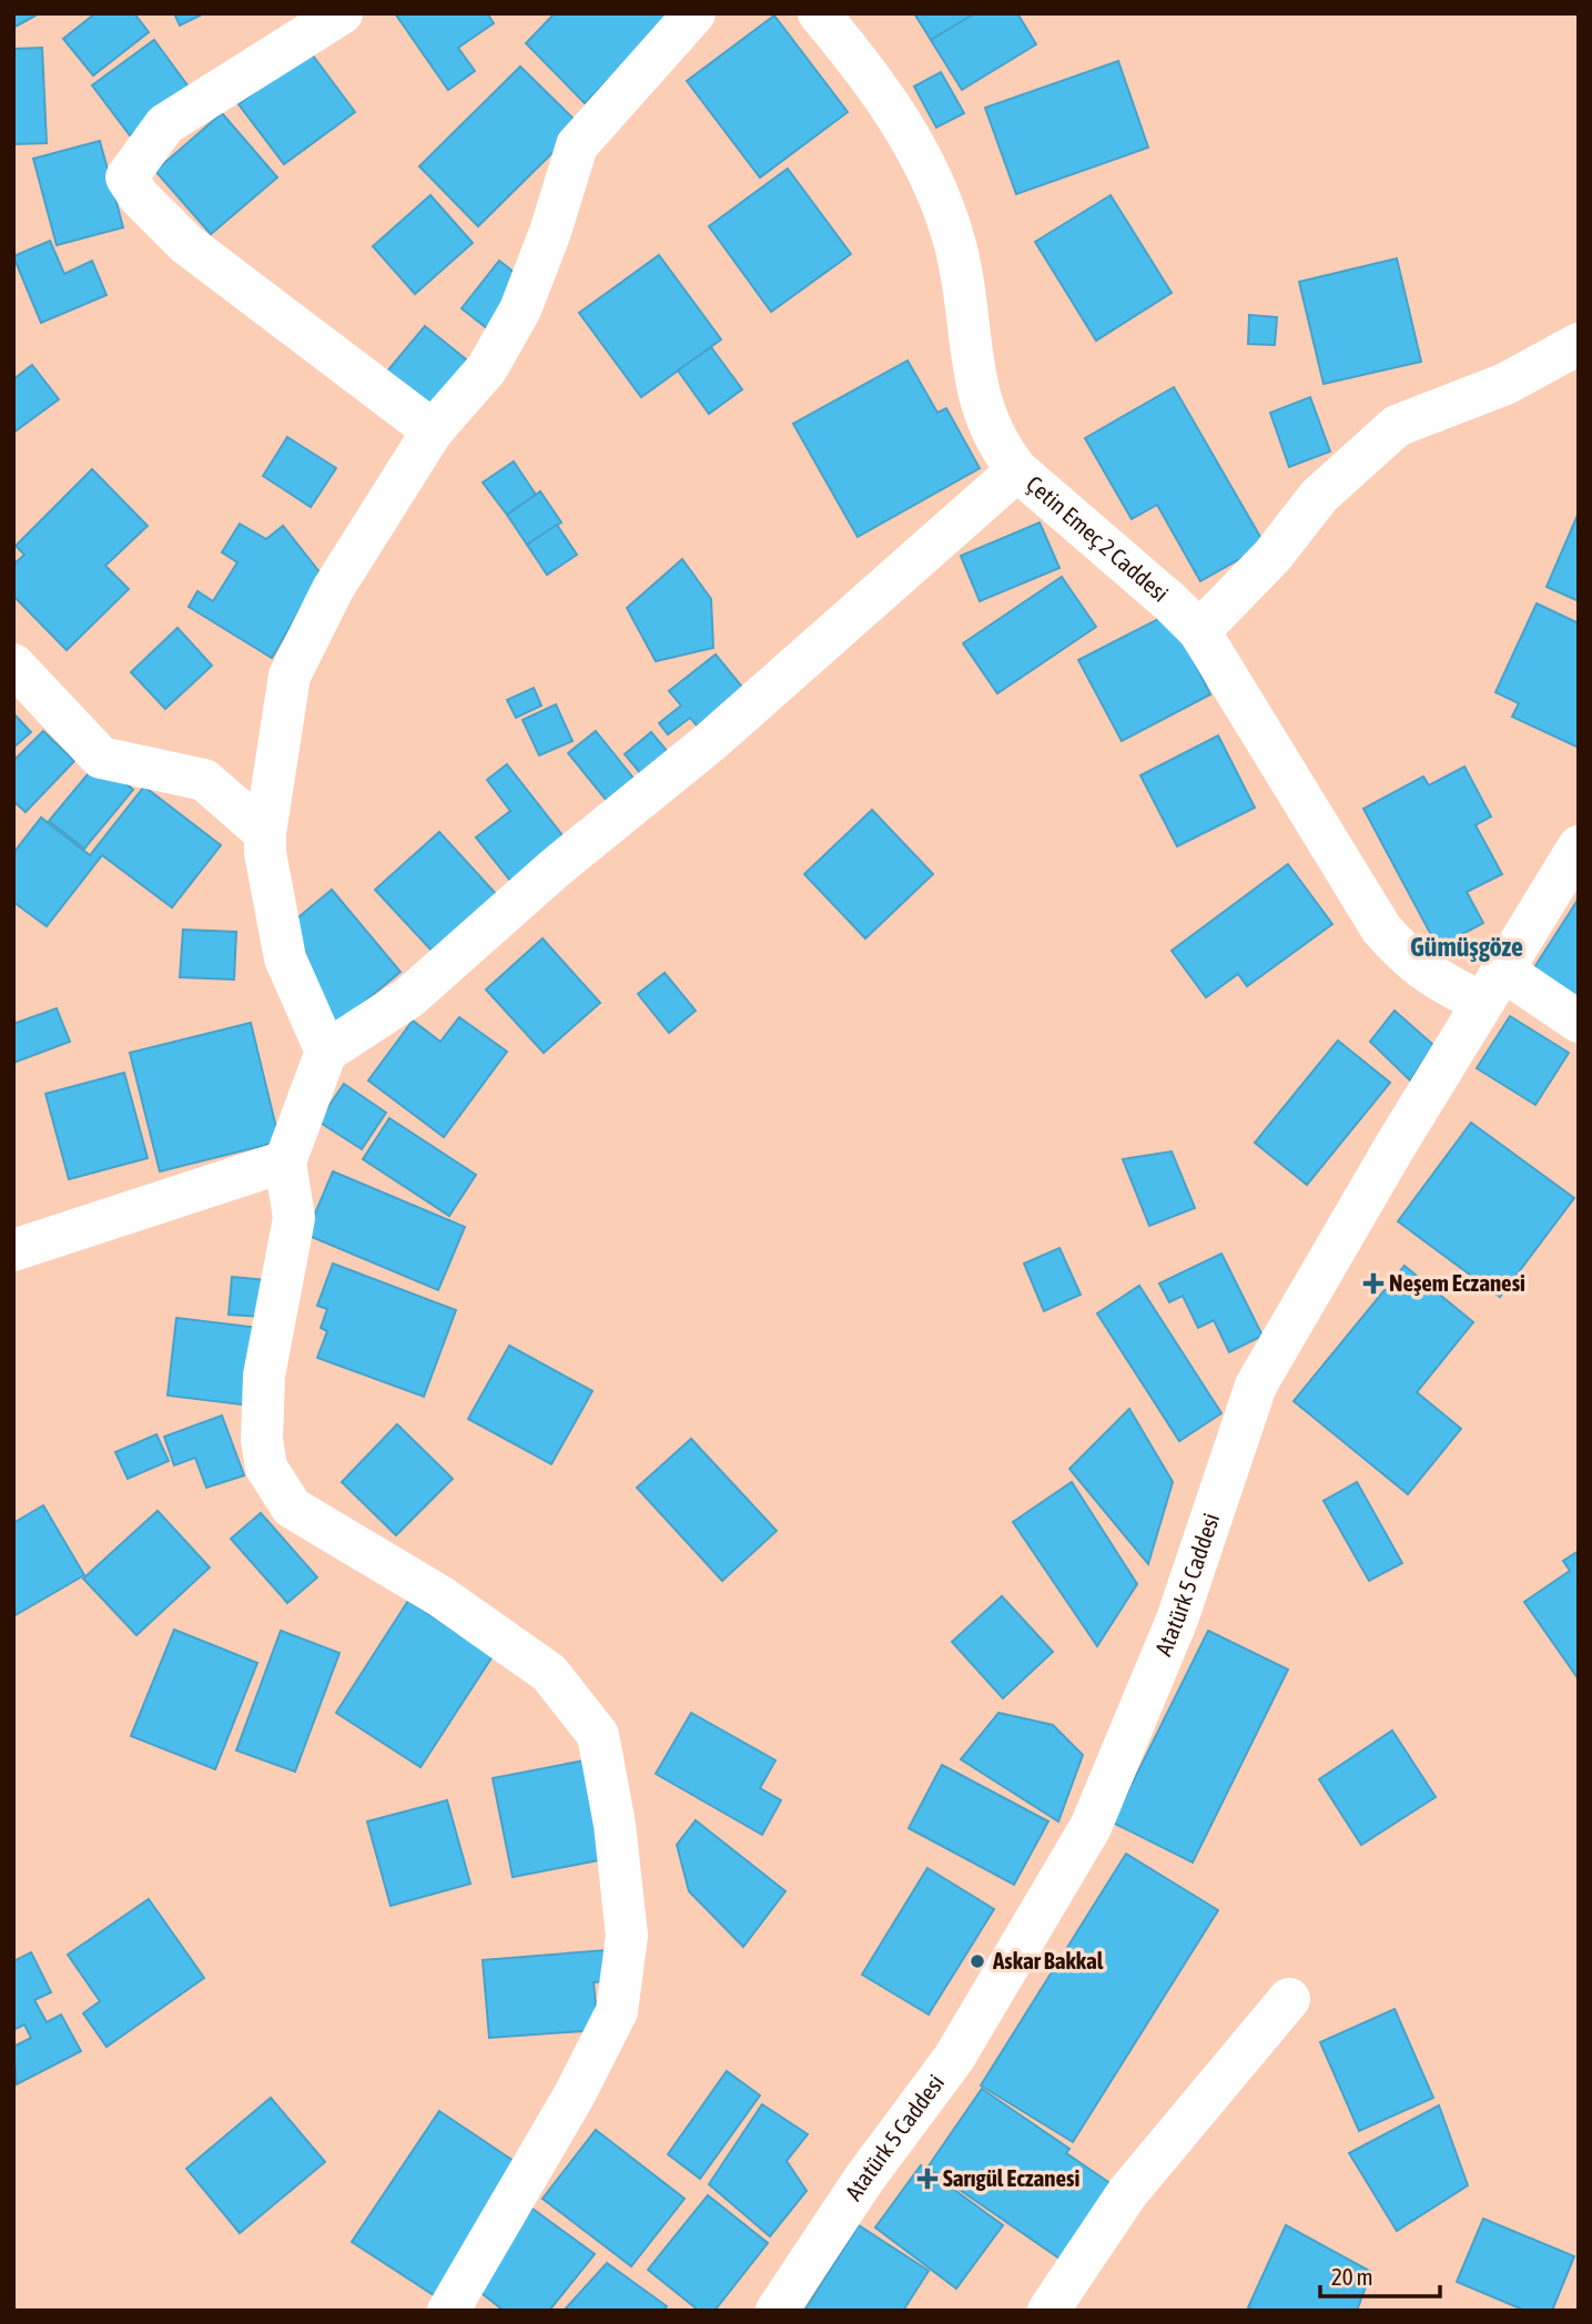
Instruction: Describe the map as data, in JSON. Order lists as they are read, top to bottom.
{
  "streets": {
    "street": ["Çetin Emeç 2 Caddesi", "Atatürk 5 Caddesi"]
  },
  "crossings": [
    ["Çetin Emeç 2 Caddesi", "Atatürk 5 Caddesi"]
  ],
  "districts": ["Gümüşgöze"],
  "places": {
    "health": ["Neşem Eczanesi", "Sarıgül Eczanesi"],
    "other": ["Askar Bakkal"]
  },
  "scale_bar": "20 m"
}
